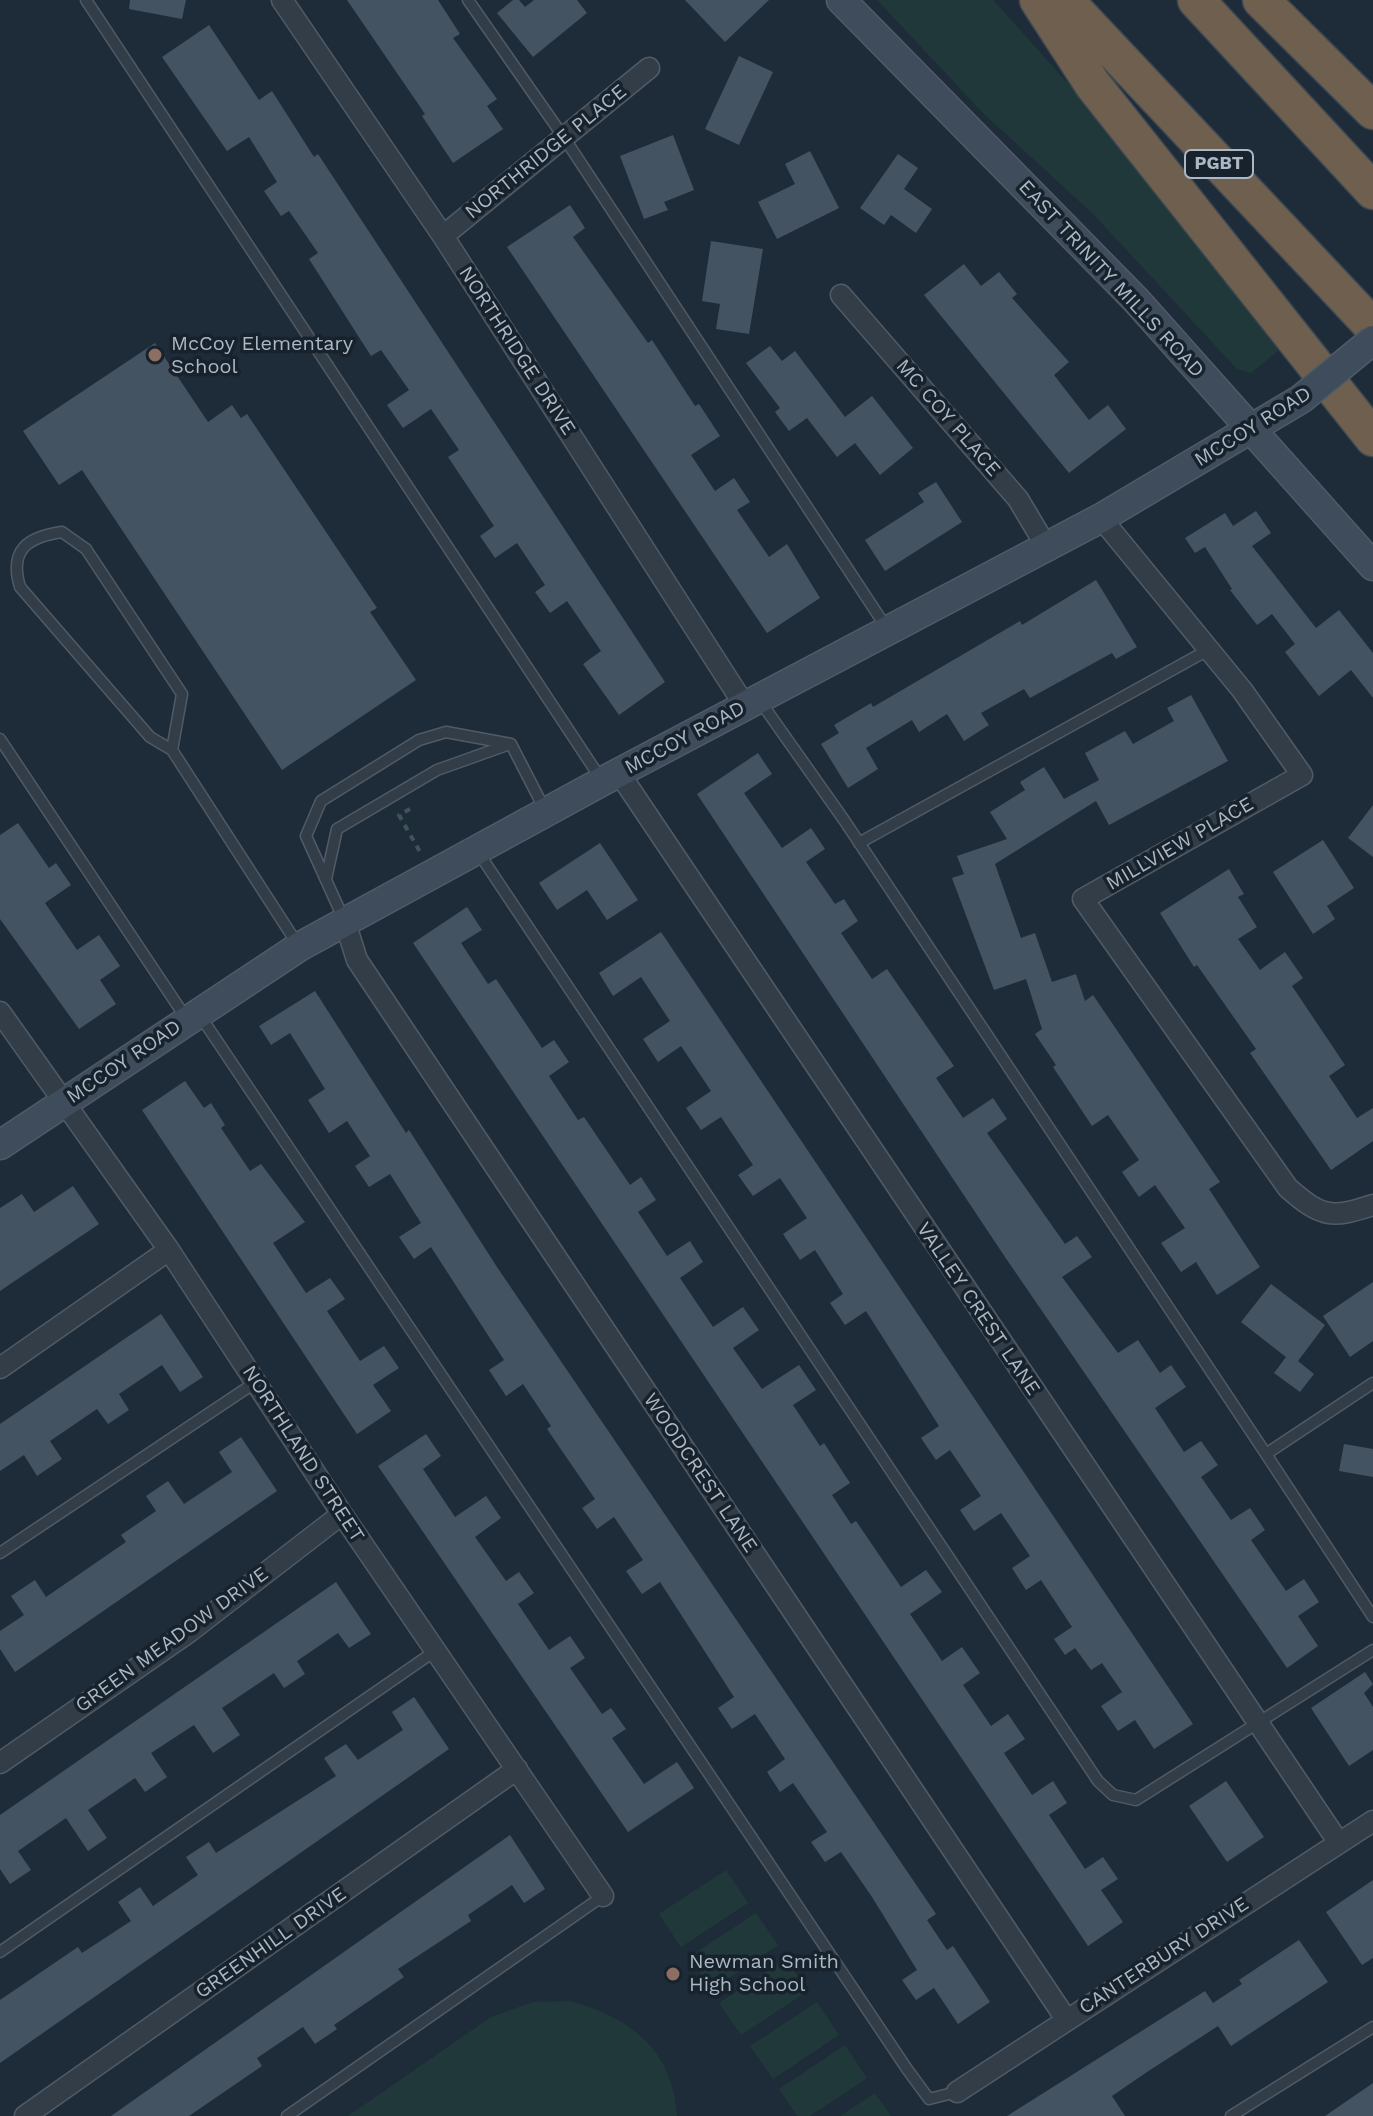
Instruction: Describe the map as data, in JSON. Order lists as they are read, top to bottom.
{
  "streets": {
    "highway": ["PGBT"],
    "street": [
      "NORTHRIDGE PLACE",
      "EAST TRINITY MILLS ROAD",
      "NORTHRIDGE DRIVE",
      "MC COY PLACE",
      "MCCOY ROAD",
      "MILLVIEW PLACE",
      "VALLEY CREST LANE",
      "NORTHLAND STREET",
      "WOODCREST LANE",
      "GREEN MEADOW DRIVE",
      "GREENHILL DRIVE",
      "CANTERBURY DRIVE"
    ]
  },
  "crossings": [
    ["NORTHRIDGE PLACE", "NORTHRIDGE DRIVE"],
    ["EAST TRINITY MILLS ROAD", "MCCOY ROAD"],
    ["NORTHRIDGE DRIVE", "MCCOY ROAD"],
    ["MC COY PLACE", "MCCOY ROAD"],
    ["MCCOY ROAD", "MILLVIEW PLACE"],
    ["MCCOY ROAD", "VALLEY CREST LANE"],
    ["MCCOY ROAD", "NORTHLAND STREET"],
    ["MCCOY ROAD", "WOODCREST LANE"],
    ["VALLEY CREST LANE", "CANTERBURY DRIVE"],
    ["NORTHLAND STREET", "GREEN MEADOW DRIVE"],
    ["NORTHLAND STREET", "GREENHILL DRIVE"],
    ["WOODCREST LANE", "CANTERBURY DRIVE"]
  ],
  "places": ["McCoy Elementary School", "Newman Smith High School"]
}
